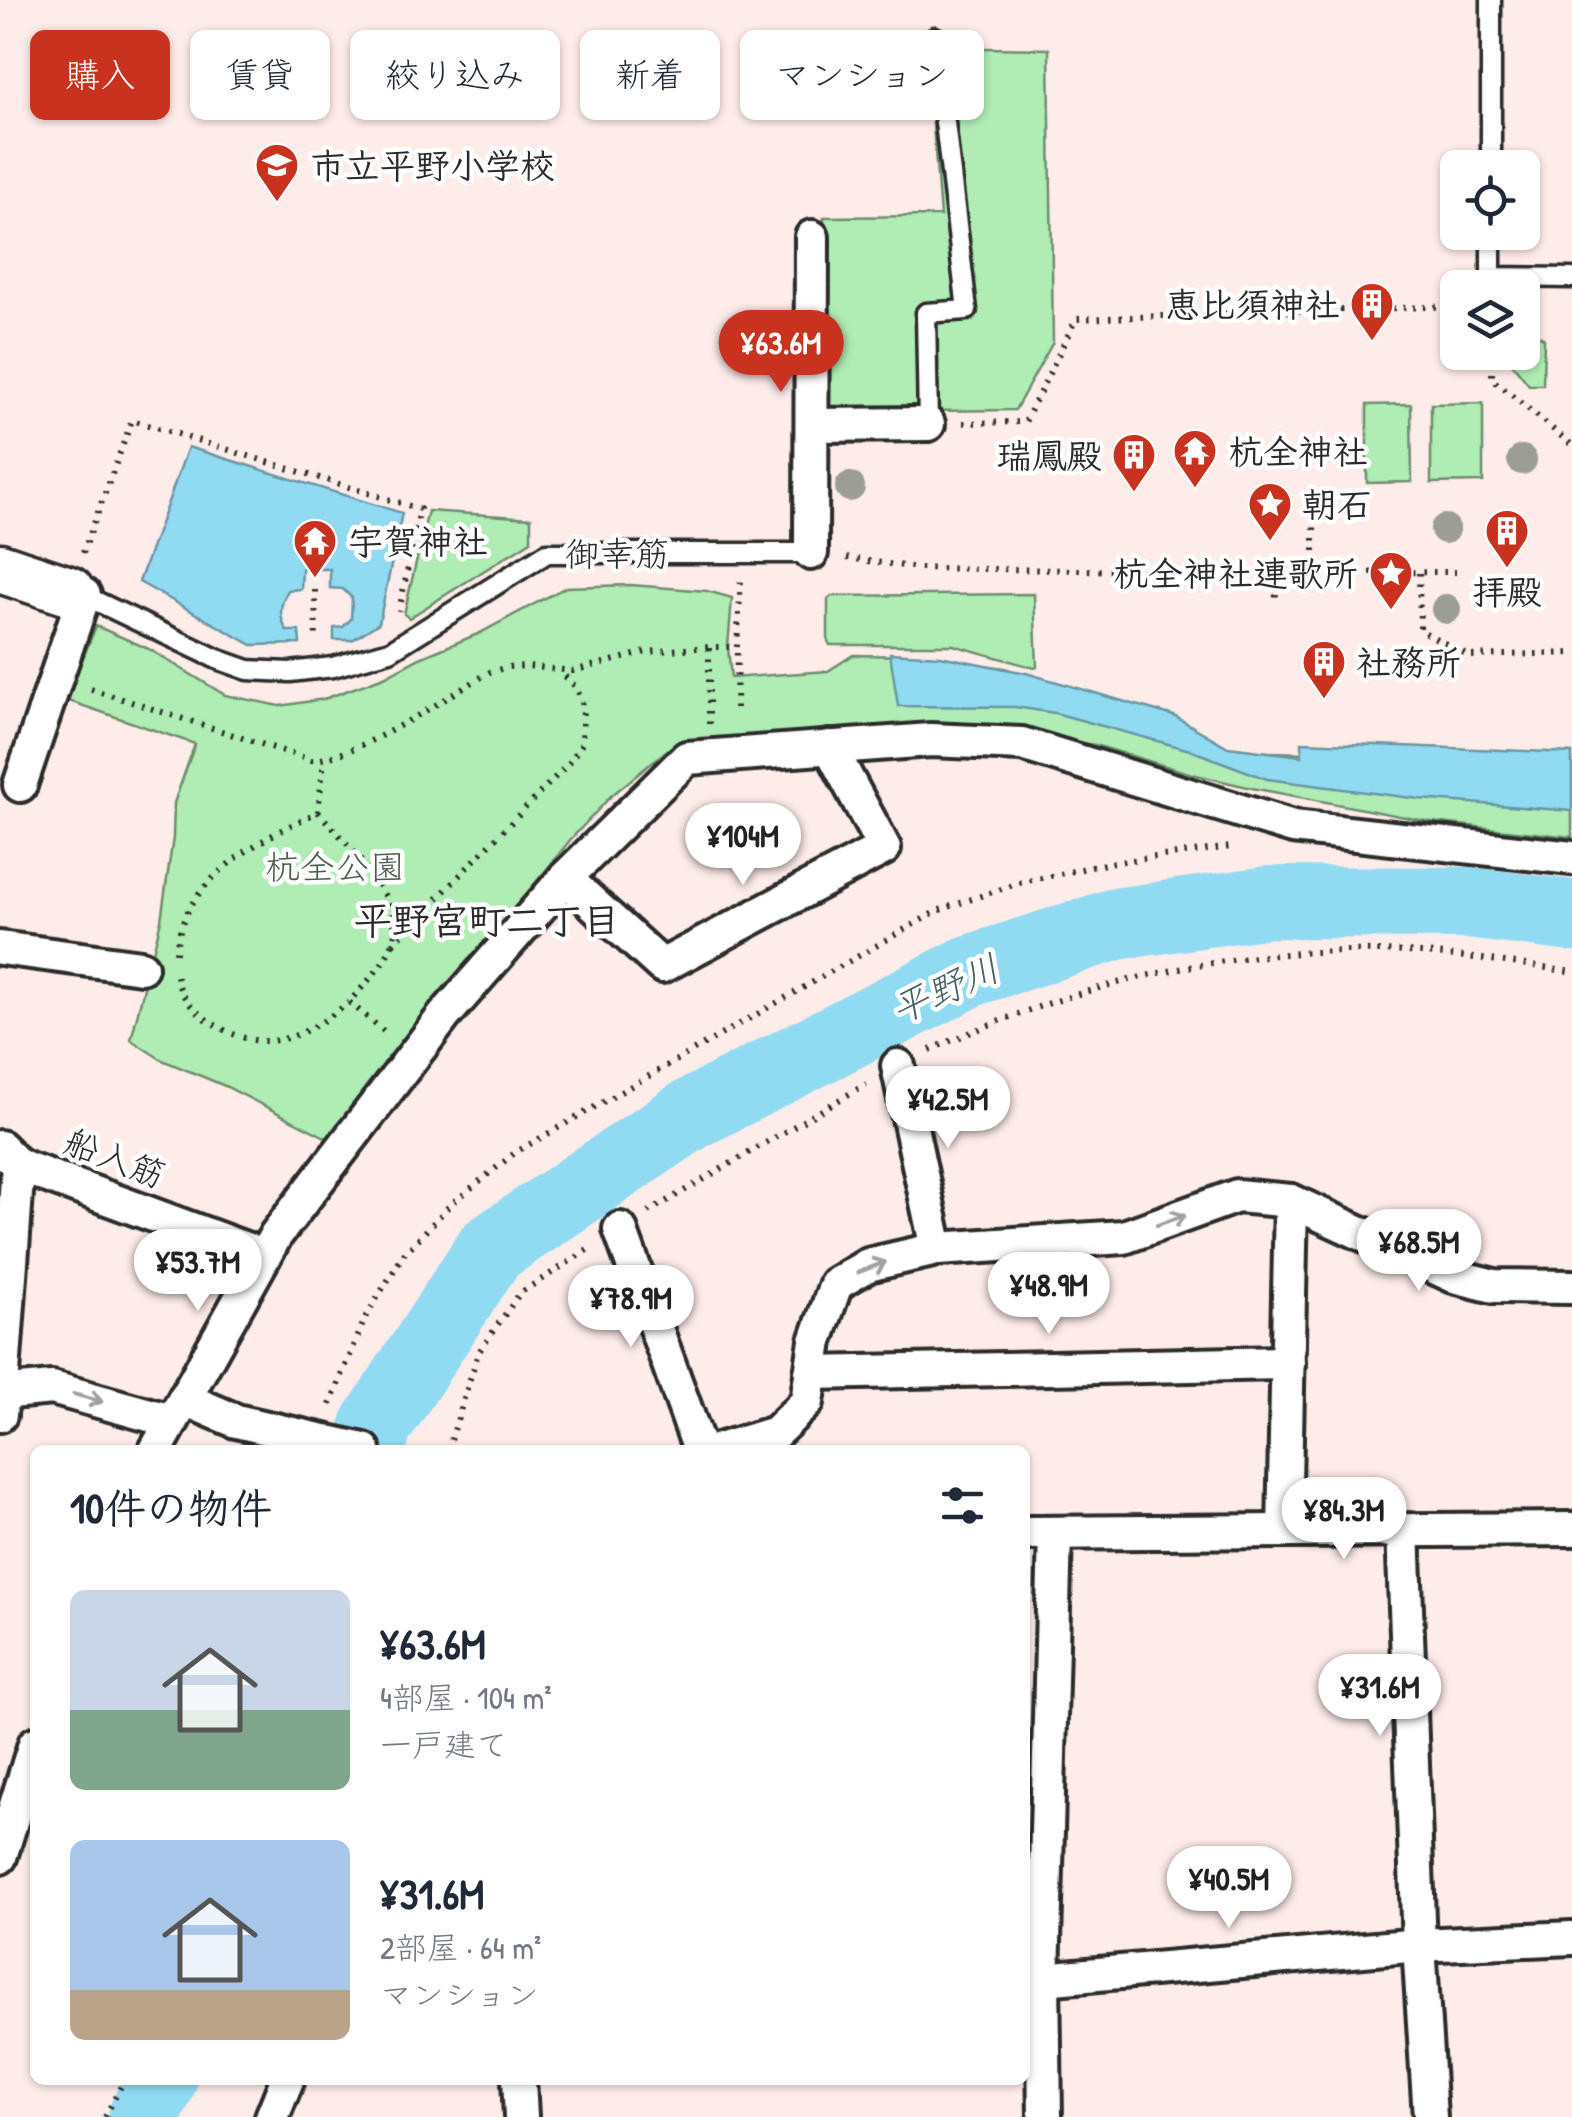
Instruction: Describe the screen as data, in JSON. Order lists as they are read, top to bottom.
{
  "streets": {
    "street": ["御幸筋", "船入筋"]
  },
  "districts": ["平野宮町二丁目"],
  "water": ["平野川"],
  "parks": ["杭全公園"],
  "places": {
    "school or university": ["市立平野小学校"],
    "building": [
      "恵比須神社",
      "瑞鳳殿",
      "拝殿",
      "社務所"
    ],
    "temple": ["杭全神社", "宇賀神社"],
    "place": ["朝石", "杭全神社連歌所"]
  },
  "page": {
    "chip": [
      "購入",
      "賃貸",
      "絞り込み",
      "新着",
      "マンション"
    ],
    "price": [
      "¥63.6M",
      "¥104M",
      "¥42.5M",
      "¥68.5M",
      "¥53.7M",
      "¥48.9M",
      "¥78.9M",
      "¥84.3M",
      "¥31.6M",
      "¥40.5M"
    ],
    "heading": "10件の物件",
    "list": [
      {
        "name": "¥63.6M",
        "note": "4部屋 · 104 m² · 一戸建て"
      },
      {
        "name": "¥31.6M",
        "note": "2部屋 · 64 m² · マンション"
      }
    ]
  }
}
